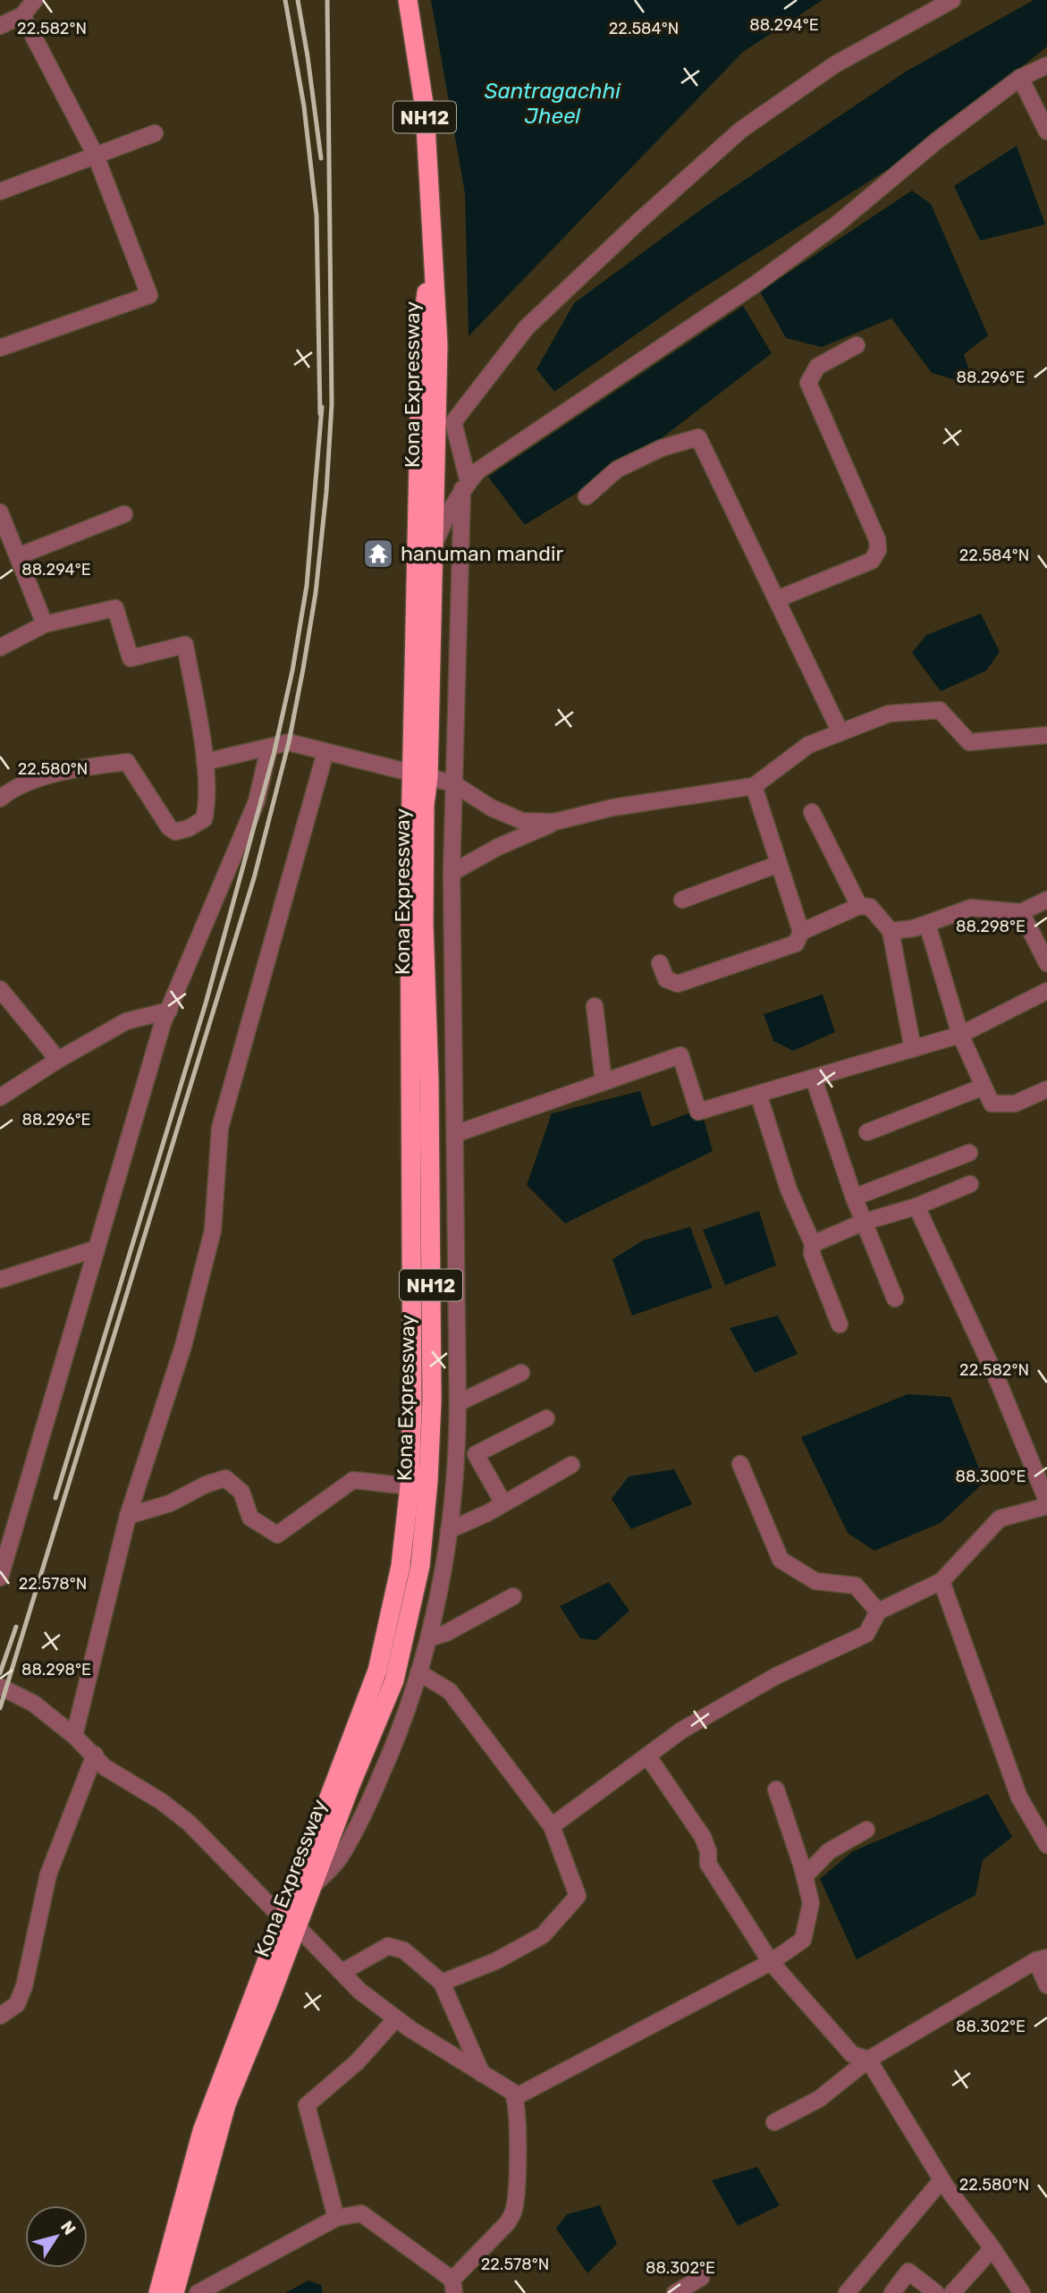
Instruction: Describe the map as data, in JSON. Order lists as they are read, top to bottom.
{
  "streets": {
    "highway": ["NH12", "Kona Expressway"]
  },
  "water": ["Santragachhi Jheel"],
  "places": {
    "temple": ["hanuman mandir"]
  },
  "north": "top right",
  "coordinates": [
    "88.294°E",
    "22.584°N",
    "22.582°N",
    "88.296°E",
    "22.580°N",
    "88.298°E",
    "88.300°E",
    "22.578°N",
    "88.302°E"
  ]
}
